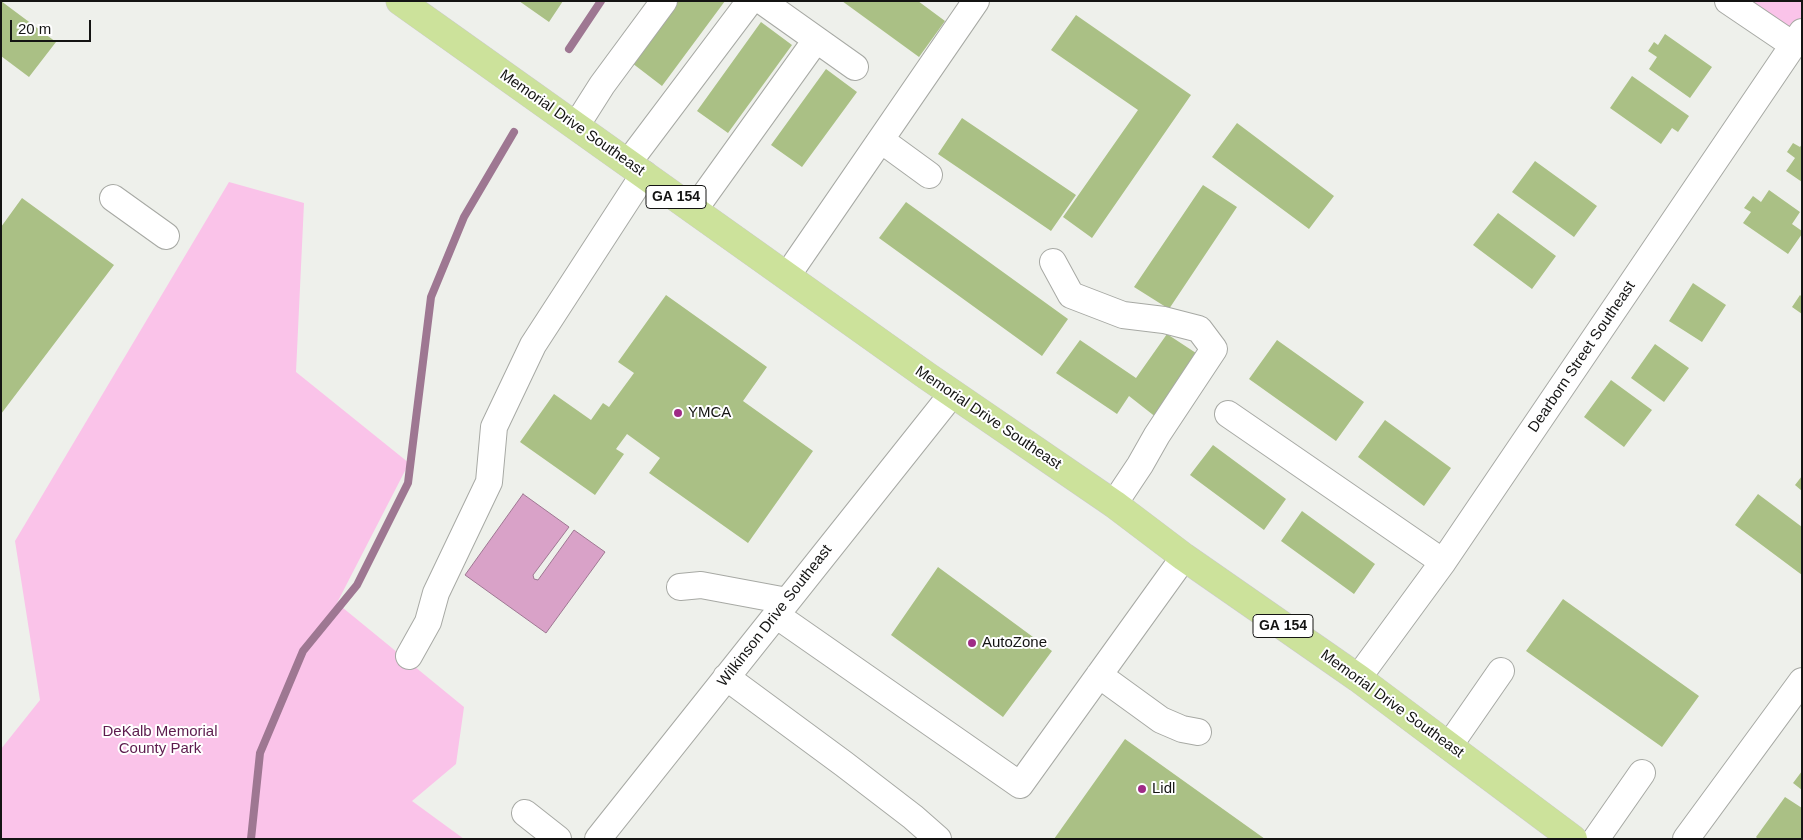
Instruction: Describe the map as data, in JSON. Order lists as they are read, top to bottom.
{
  "streets": {
    "main road": ["Memorial Drive Southeast", "GA 154"],
    "street": ["Dearborn Street Southeast", "Wilkinson Drive Southeast"]
  },
  "crossings": [
    ["Memorial Drive Southeast", "Dearborn Street Southeast"],
    ["Memorial Drive Southeast", "Wilkinson Drive Southeast"]
  ],
  "parks": ["DeKalb Memorial County Park"],
  "places": ["YMCA", "AutoZone", "Lidl"],
  "scale_bar": "20 m"
}
